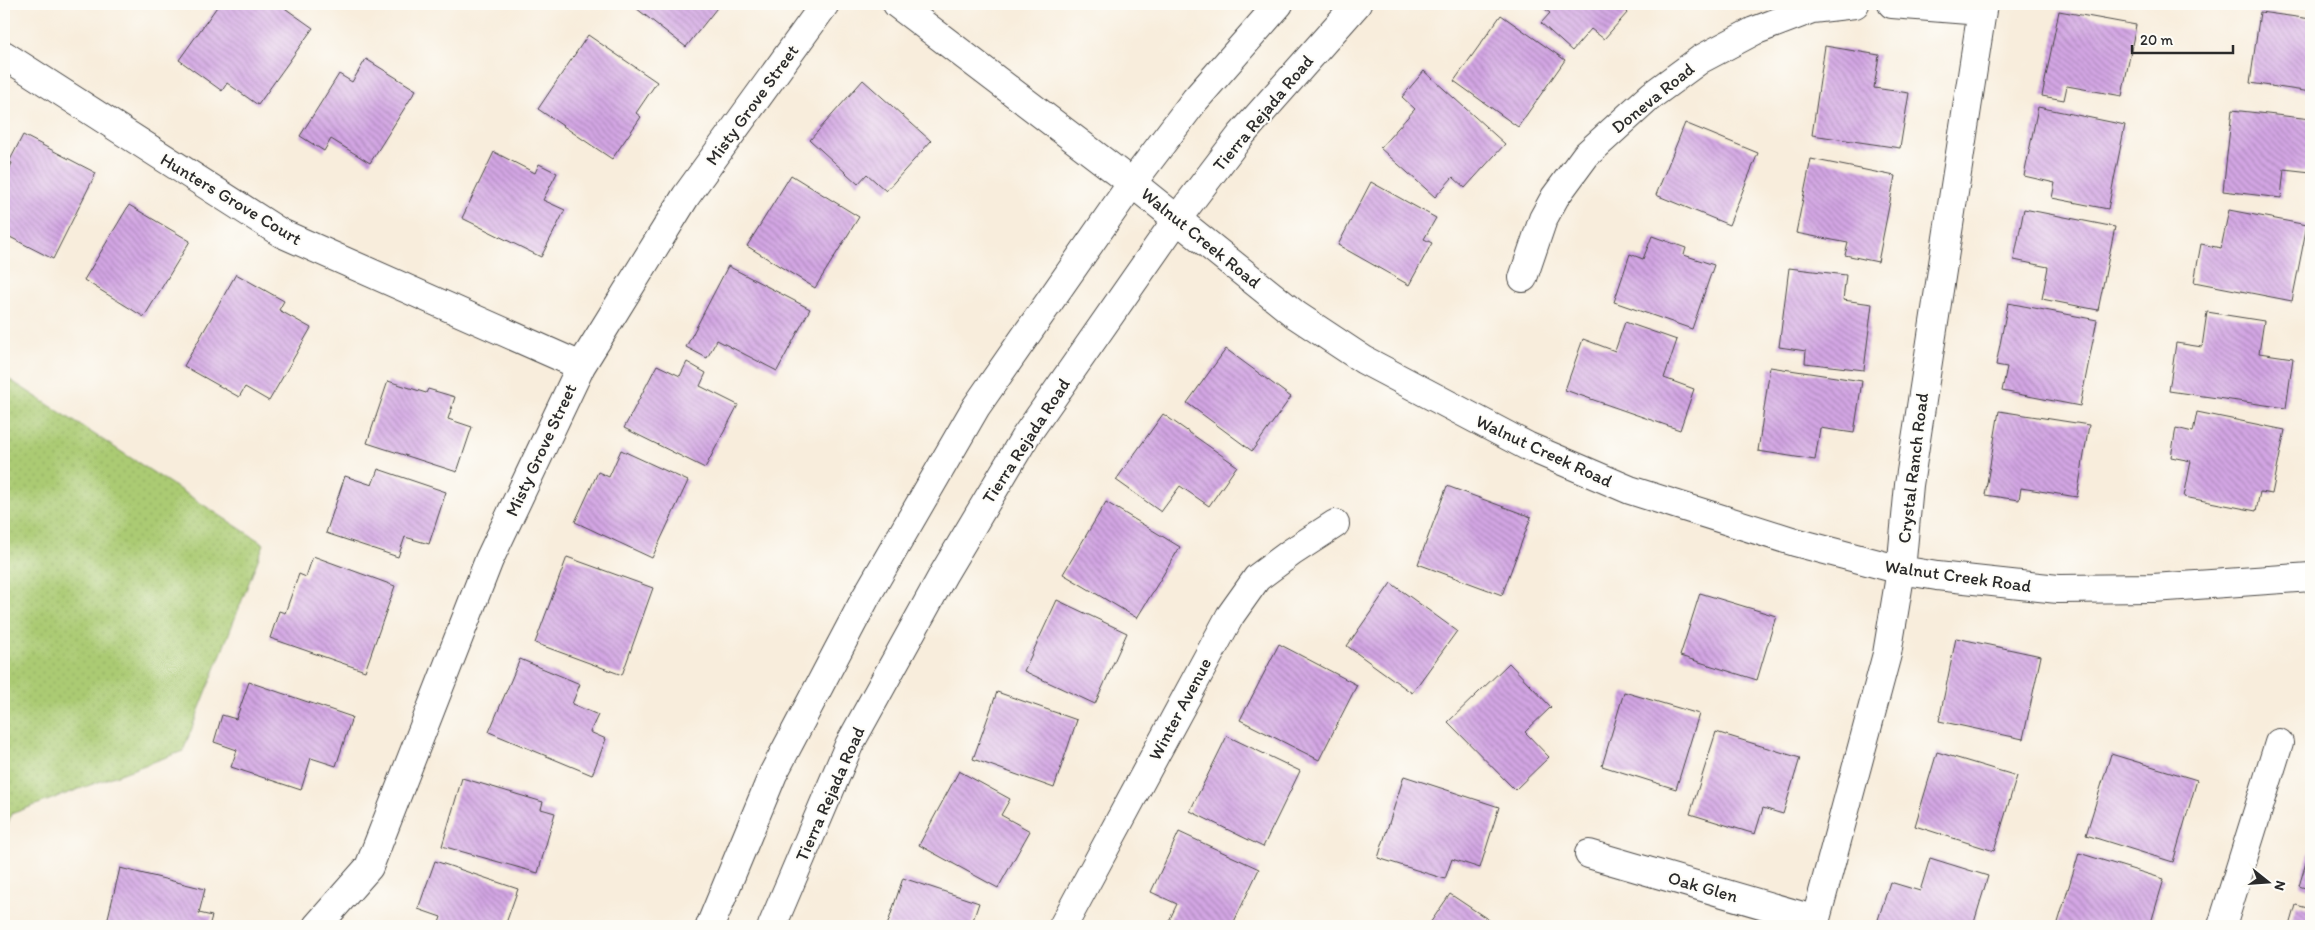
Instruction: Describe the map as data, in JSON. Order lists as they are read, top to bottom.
{
  "streets": {
    "street": [
      "Doneva Road",
      "Misty Grove Street",
      "Tierra Rejada Road",
      "Hunters Grove Court",
      "Walnut Creek Road",
      "Crystal Ranch Road",
      "Winter Avenue",
      "Oak Glen"
    ]
  },
  "crossings": [
    ["Misty Grove Street", "Hunters Grove Court"],
    ["Tierra Rejada Road", "Walnut Creek Road"],
    ["Walnut Creek Road", "Crystal Ranch Road"],
    ["Crystal Ranch Road", "Oak Glen"]
  ],
  "scale_bar": "20 m",
  "north": "right"
}
